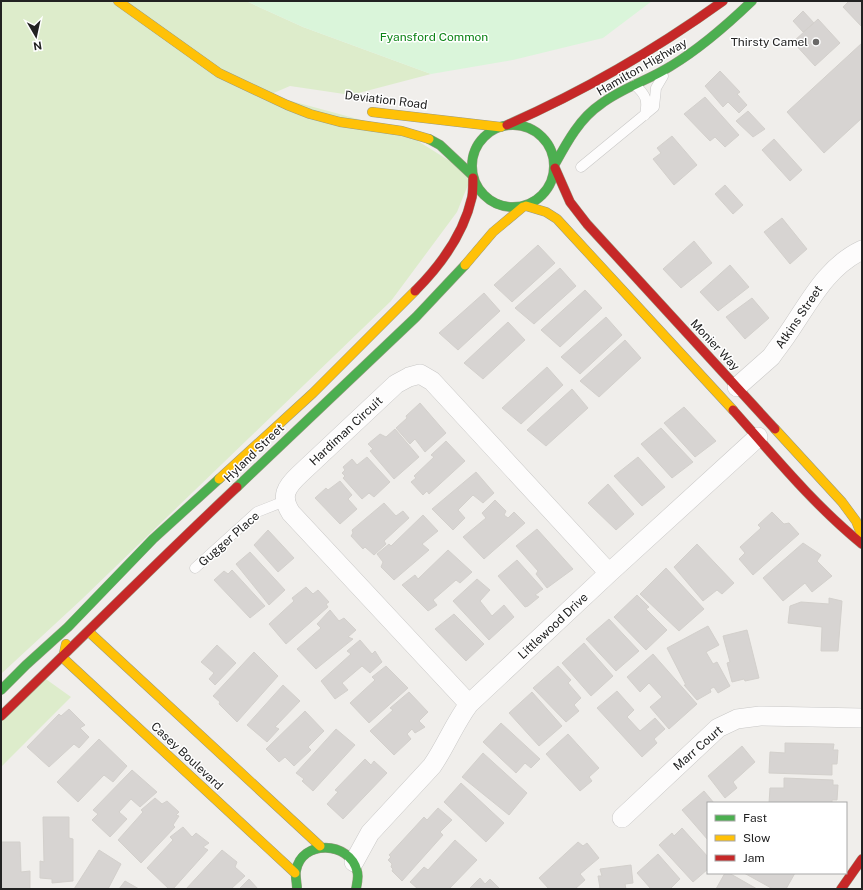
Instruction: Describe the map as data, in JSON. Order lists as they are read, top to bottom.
{
  "streets": {
    "main road": [
      "Hamilton Highway",
      "Deviation Road",
      "Monier Way",
      "Hyland Street",
      "Casey Boulevard"
    ],
    "street": [
      "Atkins Street",
      "Hardiman Circuit",
      "Littlewood Drive",
      "Marr Court"
    ],
    "lane": ["Gugger Place"]
  },
  "crossings": [
    ["Hamilton Highway", "Deviation Road"],
    ["Hamilton Highway", "Monier Way"],
    ["Hamilton Highway", "Hyland Street"],
    ["Deviation Road", "Monier Way"],
    ["Deviation Road", "Hyland Street"],
    ["Atkins Street", "Monier Way"],
    ["Monier Way", "Hyland Street"],
    ["Monier Way", "Littlewood Drive"],
    ["Hardiman Circuit", "Gugger Place"],
    ["Hardiman Circuit", "Littlewood Drive"],
    ["Hyland Street", "Casey Boulevard"],
    ["Littlewood Drive", "Casey Boulevard"]
  ],
  "parks": ["Fyansford Common"],
  "places": ["Thirsty Camel"],
  "legend": ["Fast", "Slow", "Jam"],
  "north": "bottom"
}
